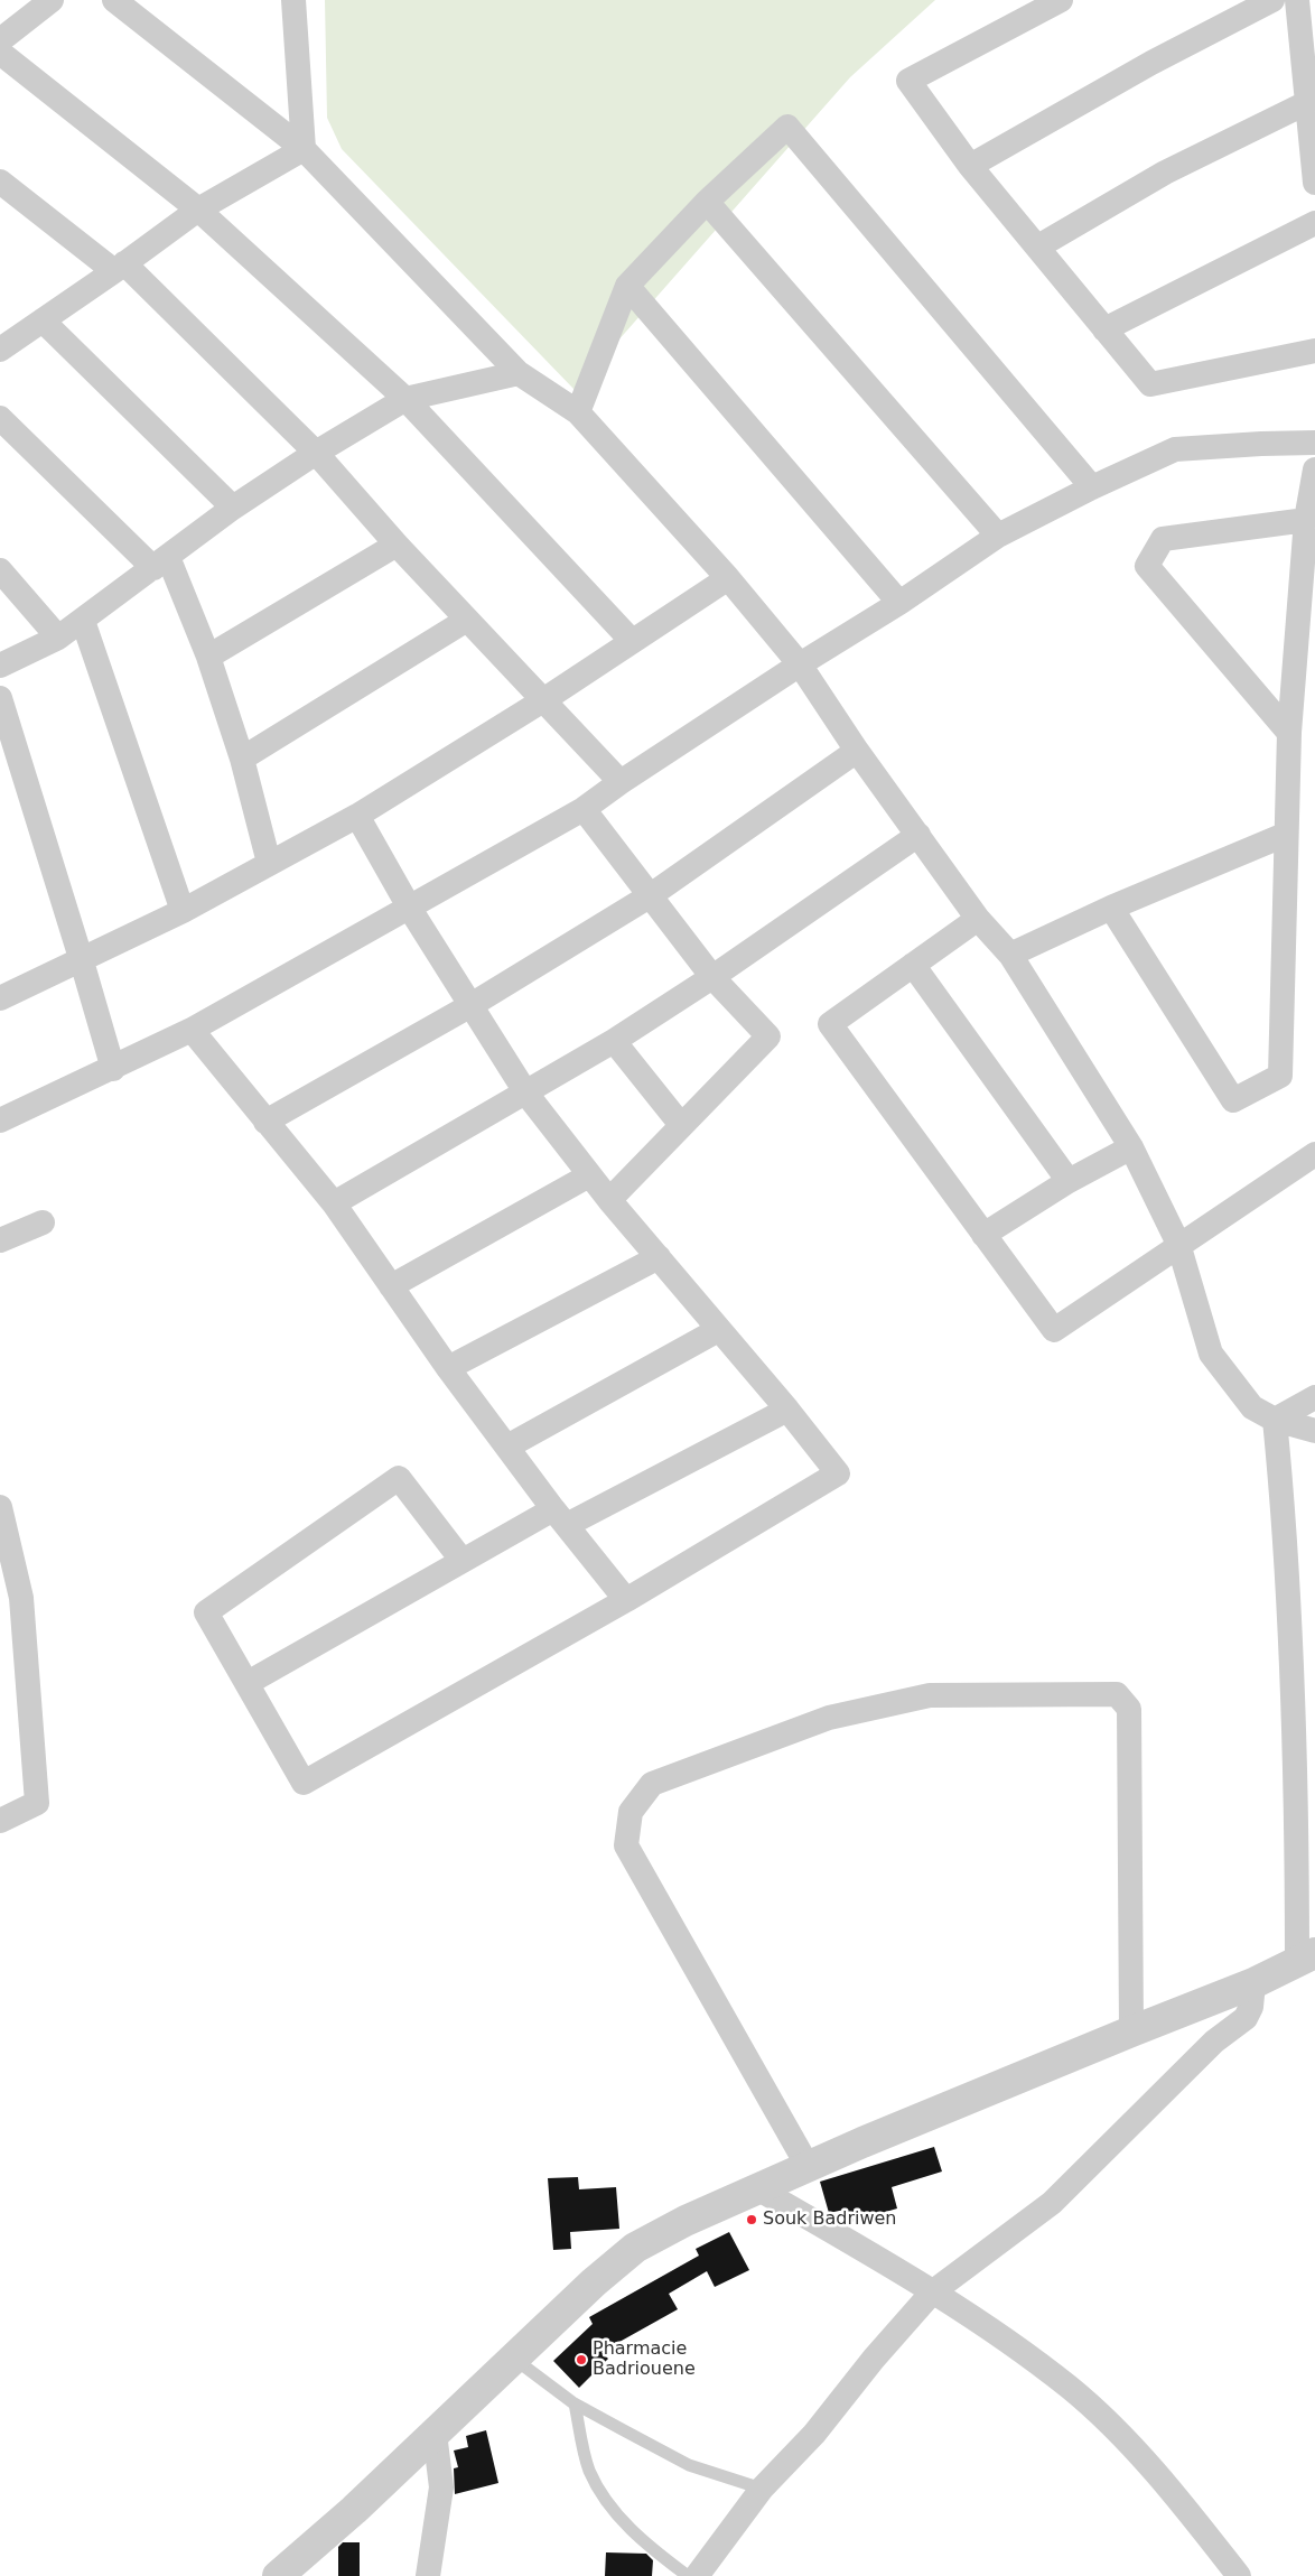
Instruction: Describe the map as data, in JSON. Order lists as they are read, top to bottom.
{
  "places": ["Souk Badriwen", "Pharmacie Badriouene"]
}
